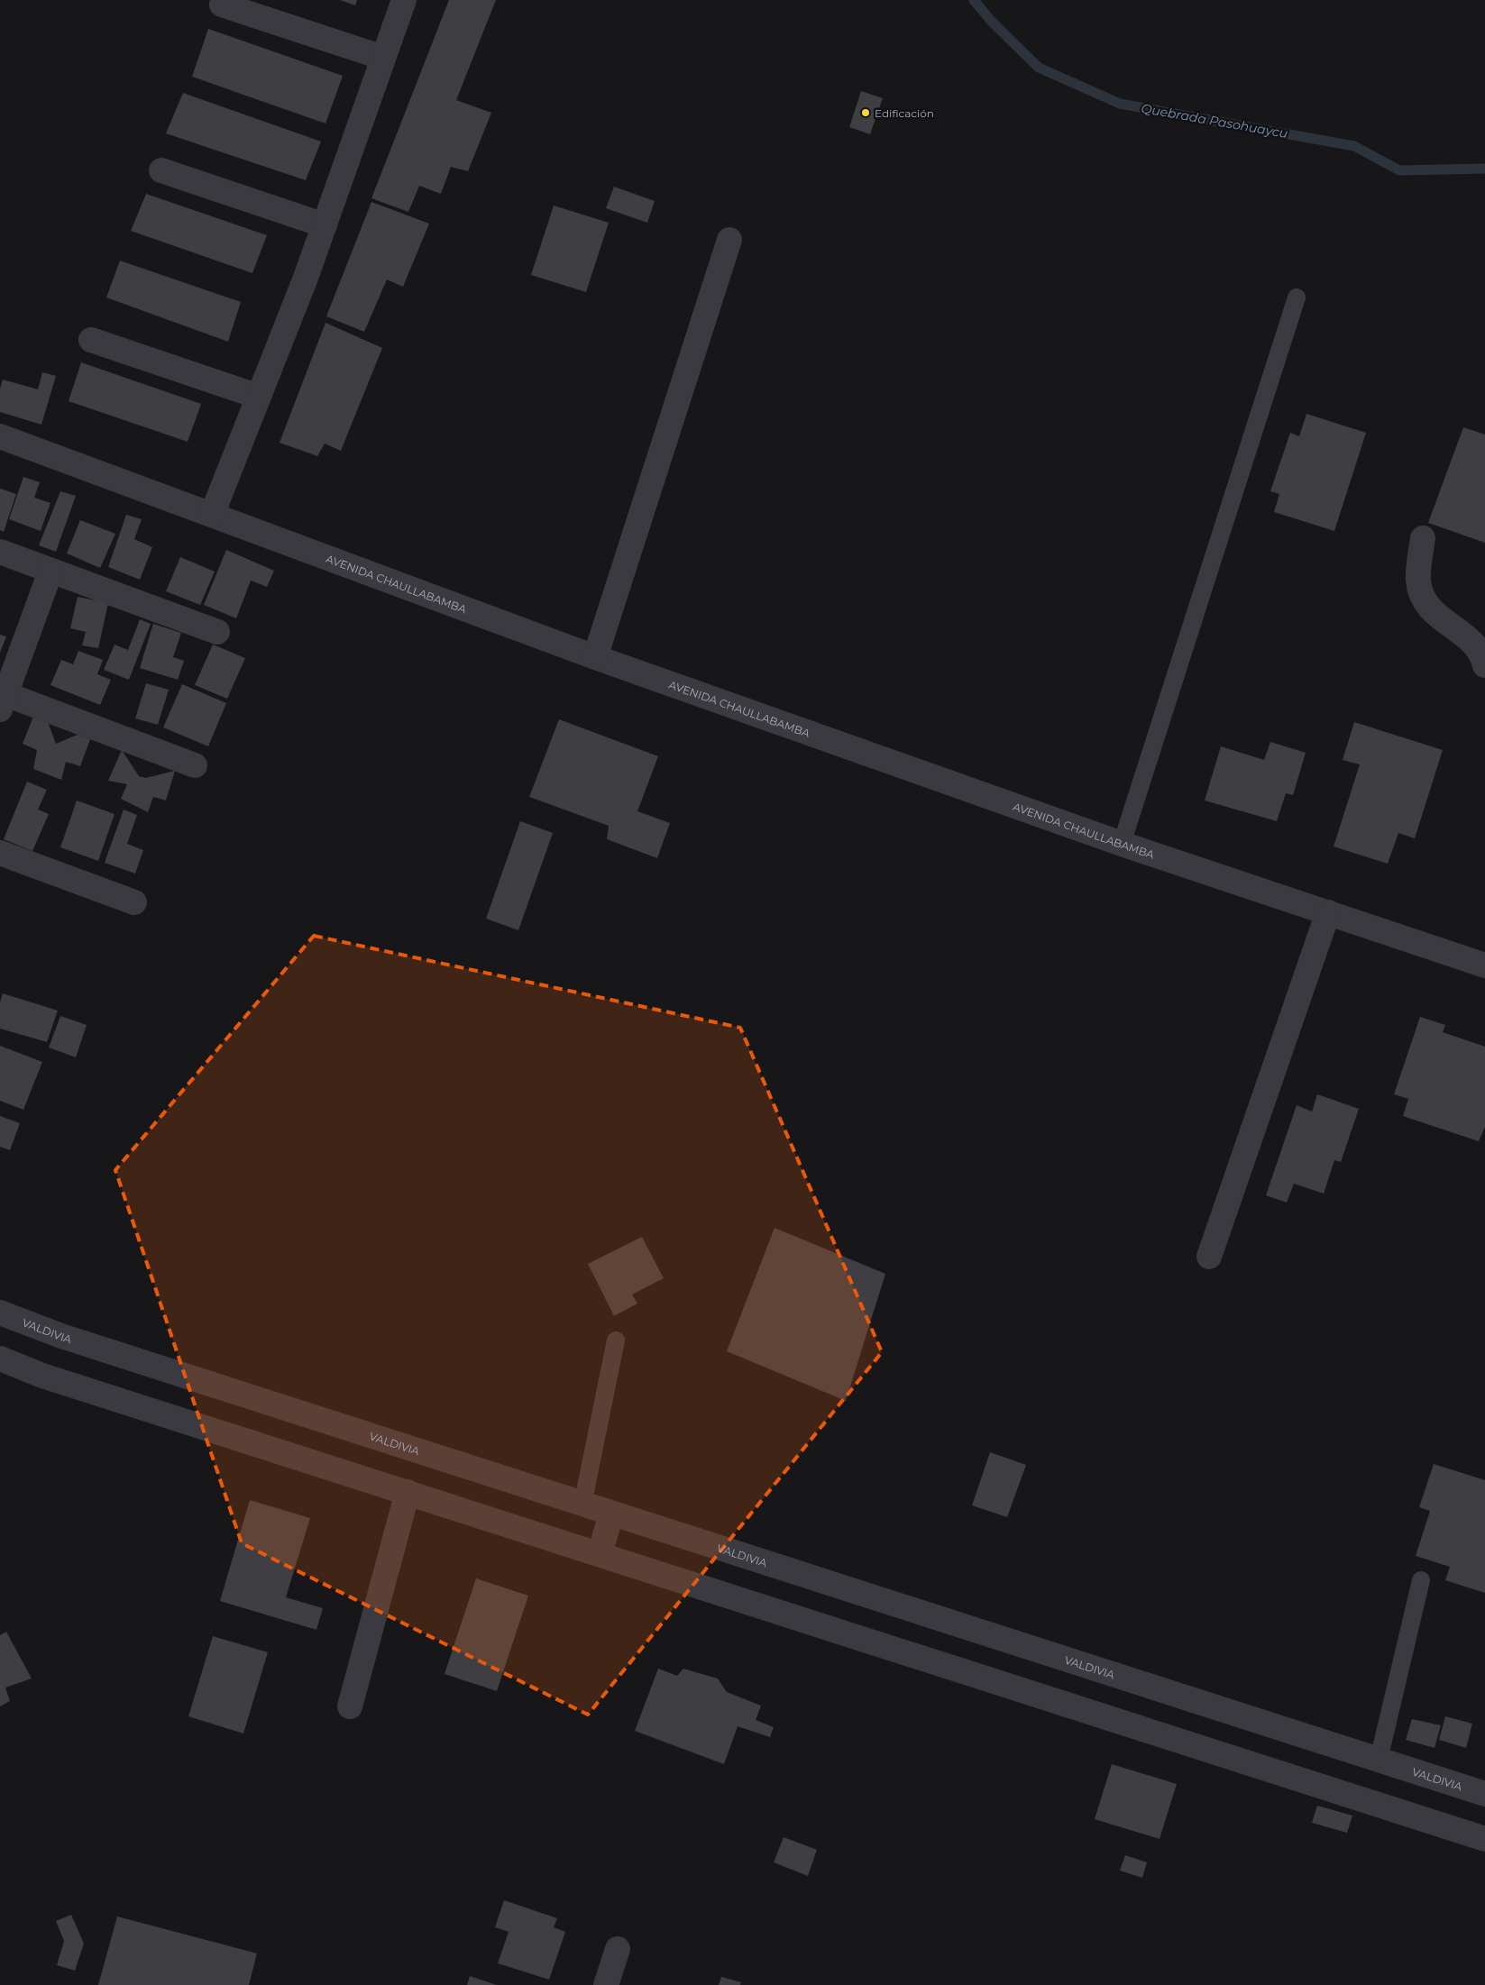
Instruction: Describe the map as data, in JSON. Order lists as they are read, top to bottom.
{
  "streets": {
    "street": ["AVENIDA CHAULLABAMBA", "VALDIVIA"]
  },
  "water": ["Quebrada Pasohuaycu"],
  "places": ["Edificación"]
}
